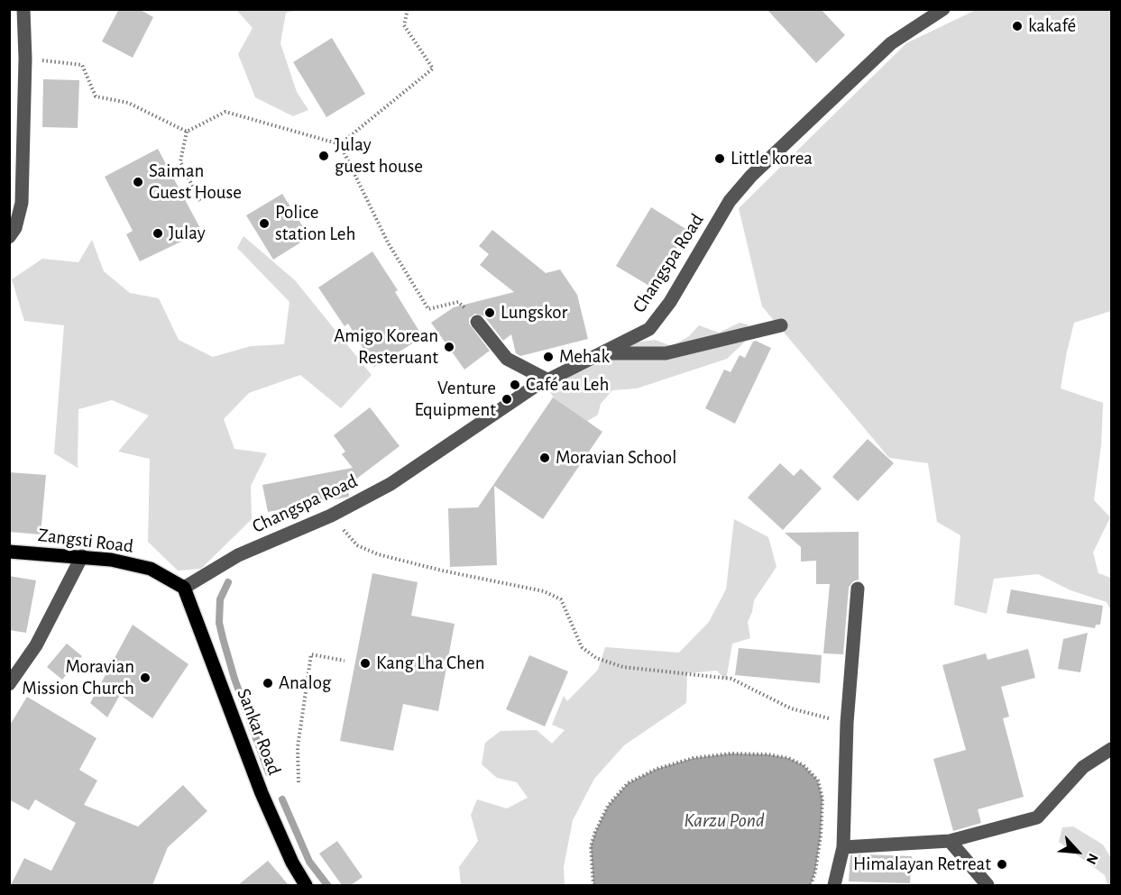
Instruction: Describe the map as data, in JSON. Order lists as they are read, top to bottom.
{
  "streets": {
    "main road": ["Zangsti Road", "Sankar Road"],
    "street": ["Changspa Road"]
  },
  "crossings": [
    ["Changspa Road", "Zangsti Road"],
    ["Changspa Road", "Sankar Road"],
    ["Zangsti Road", "Sankar Road"]
  ],
  "water": ["Karzu Pond"],
  "places": [
    "kakafé",
    "Julay guest house",
    "Little korea",
    "Saiman Guest House",
    "Police station Leh",
    "Julay",
    "Lungskor",
    "Amigo Korean Resteruant",
    "Mehak",
    "Café au Leh",
    "Venture Equipment",
    "Moravian School",
    "Kang Lha Chen",
    "Moravian Mission Church",
    "Analog",
    "Himalayan Retreat"
  ],
  "north": "bottom right"
}
